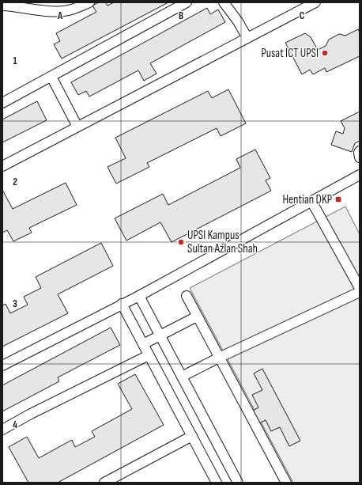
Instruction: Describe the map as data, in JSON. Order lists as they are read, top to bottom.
{
  "places": {
    "other": ["Pusat ICT UPSI", "UPSI Kampus Sultan Azlan Shah"],
    "transit": ["Hentian DKP"]
  },
  "grid": {
    "columns": ["A", "B", "C"],
    "rows": [
      "1",
      "2",
      "3",
      "4"
    ]
  }
}
